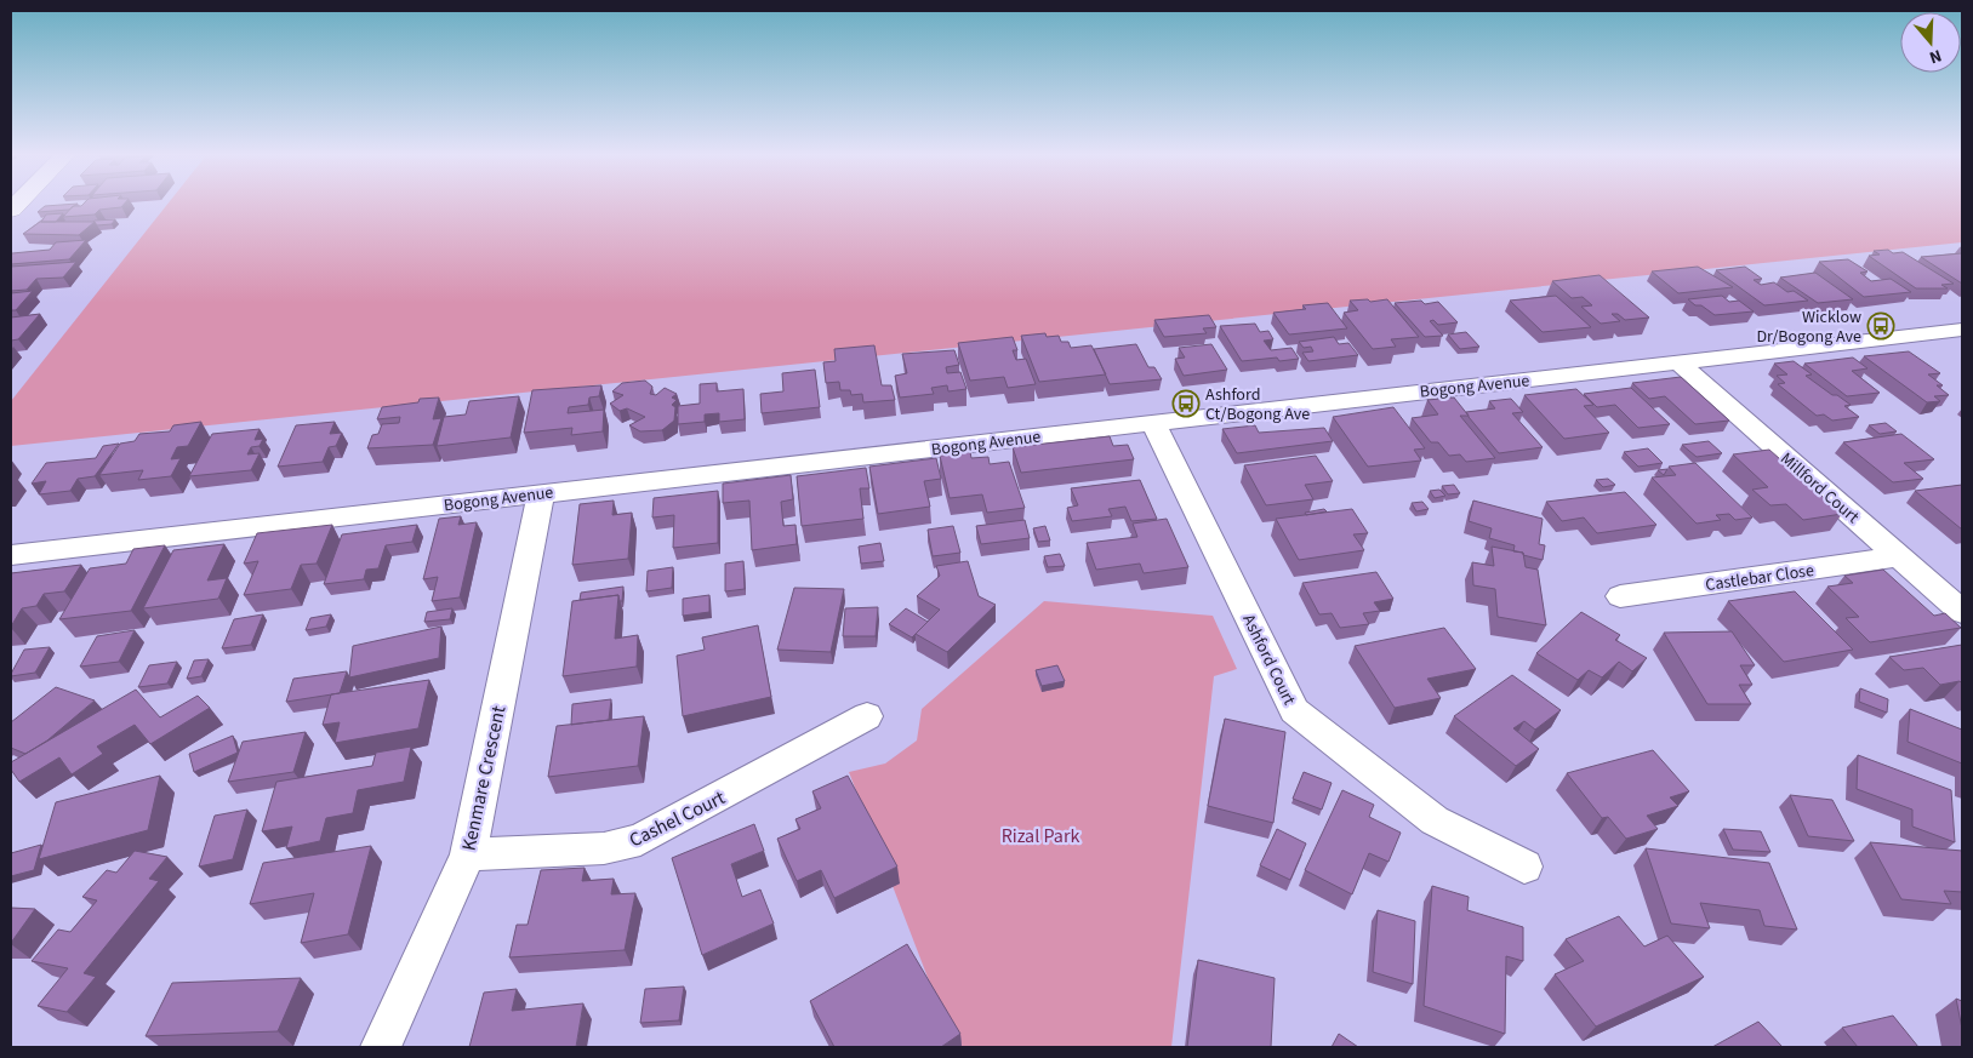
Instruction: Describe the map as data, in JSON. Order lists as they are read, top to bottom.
{
  "streets": {
    "street": [
      "Bogong Avenue",
      "Millford Court",
      "Castlebar Close",
      "Ashford Court",
      "Kenmare Crescent",
      "Cashel Court"
    ]
  },
  "crossings": [
    ["Bogong Avenue", "Millford Court"],
    ["Bogong Avenue", "Ashford Court"],
    ["Bogong Avenue", "Kenmare Crescent"],
    ["Millford Court", "Castlebar Close"],
    ["Kenmare Crescent", "Cashel Court"]
  ],
  "parks": ["Rizal Park"],
  "places": {
    "bus stop": ["Wicklow Dr/Bogong Ave", "Ashford Ct/Bogong Ave"]
  },
  "north": "bottom"
}
